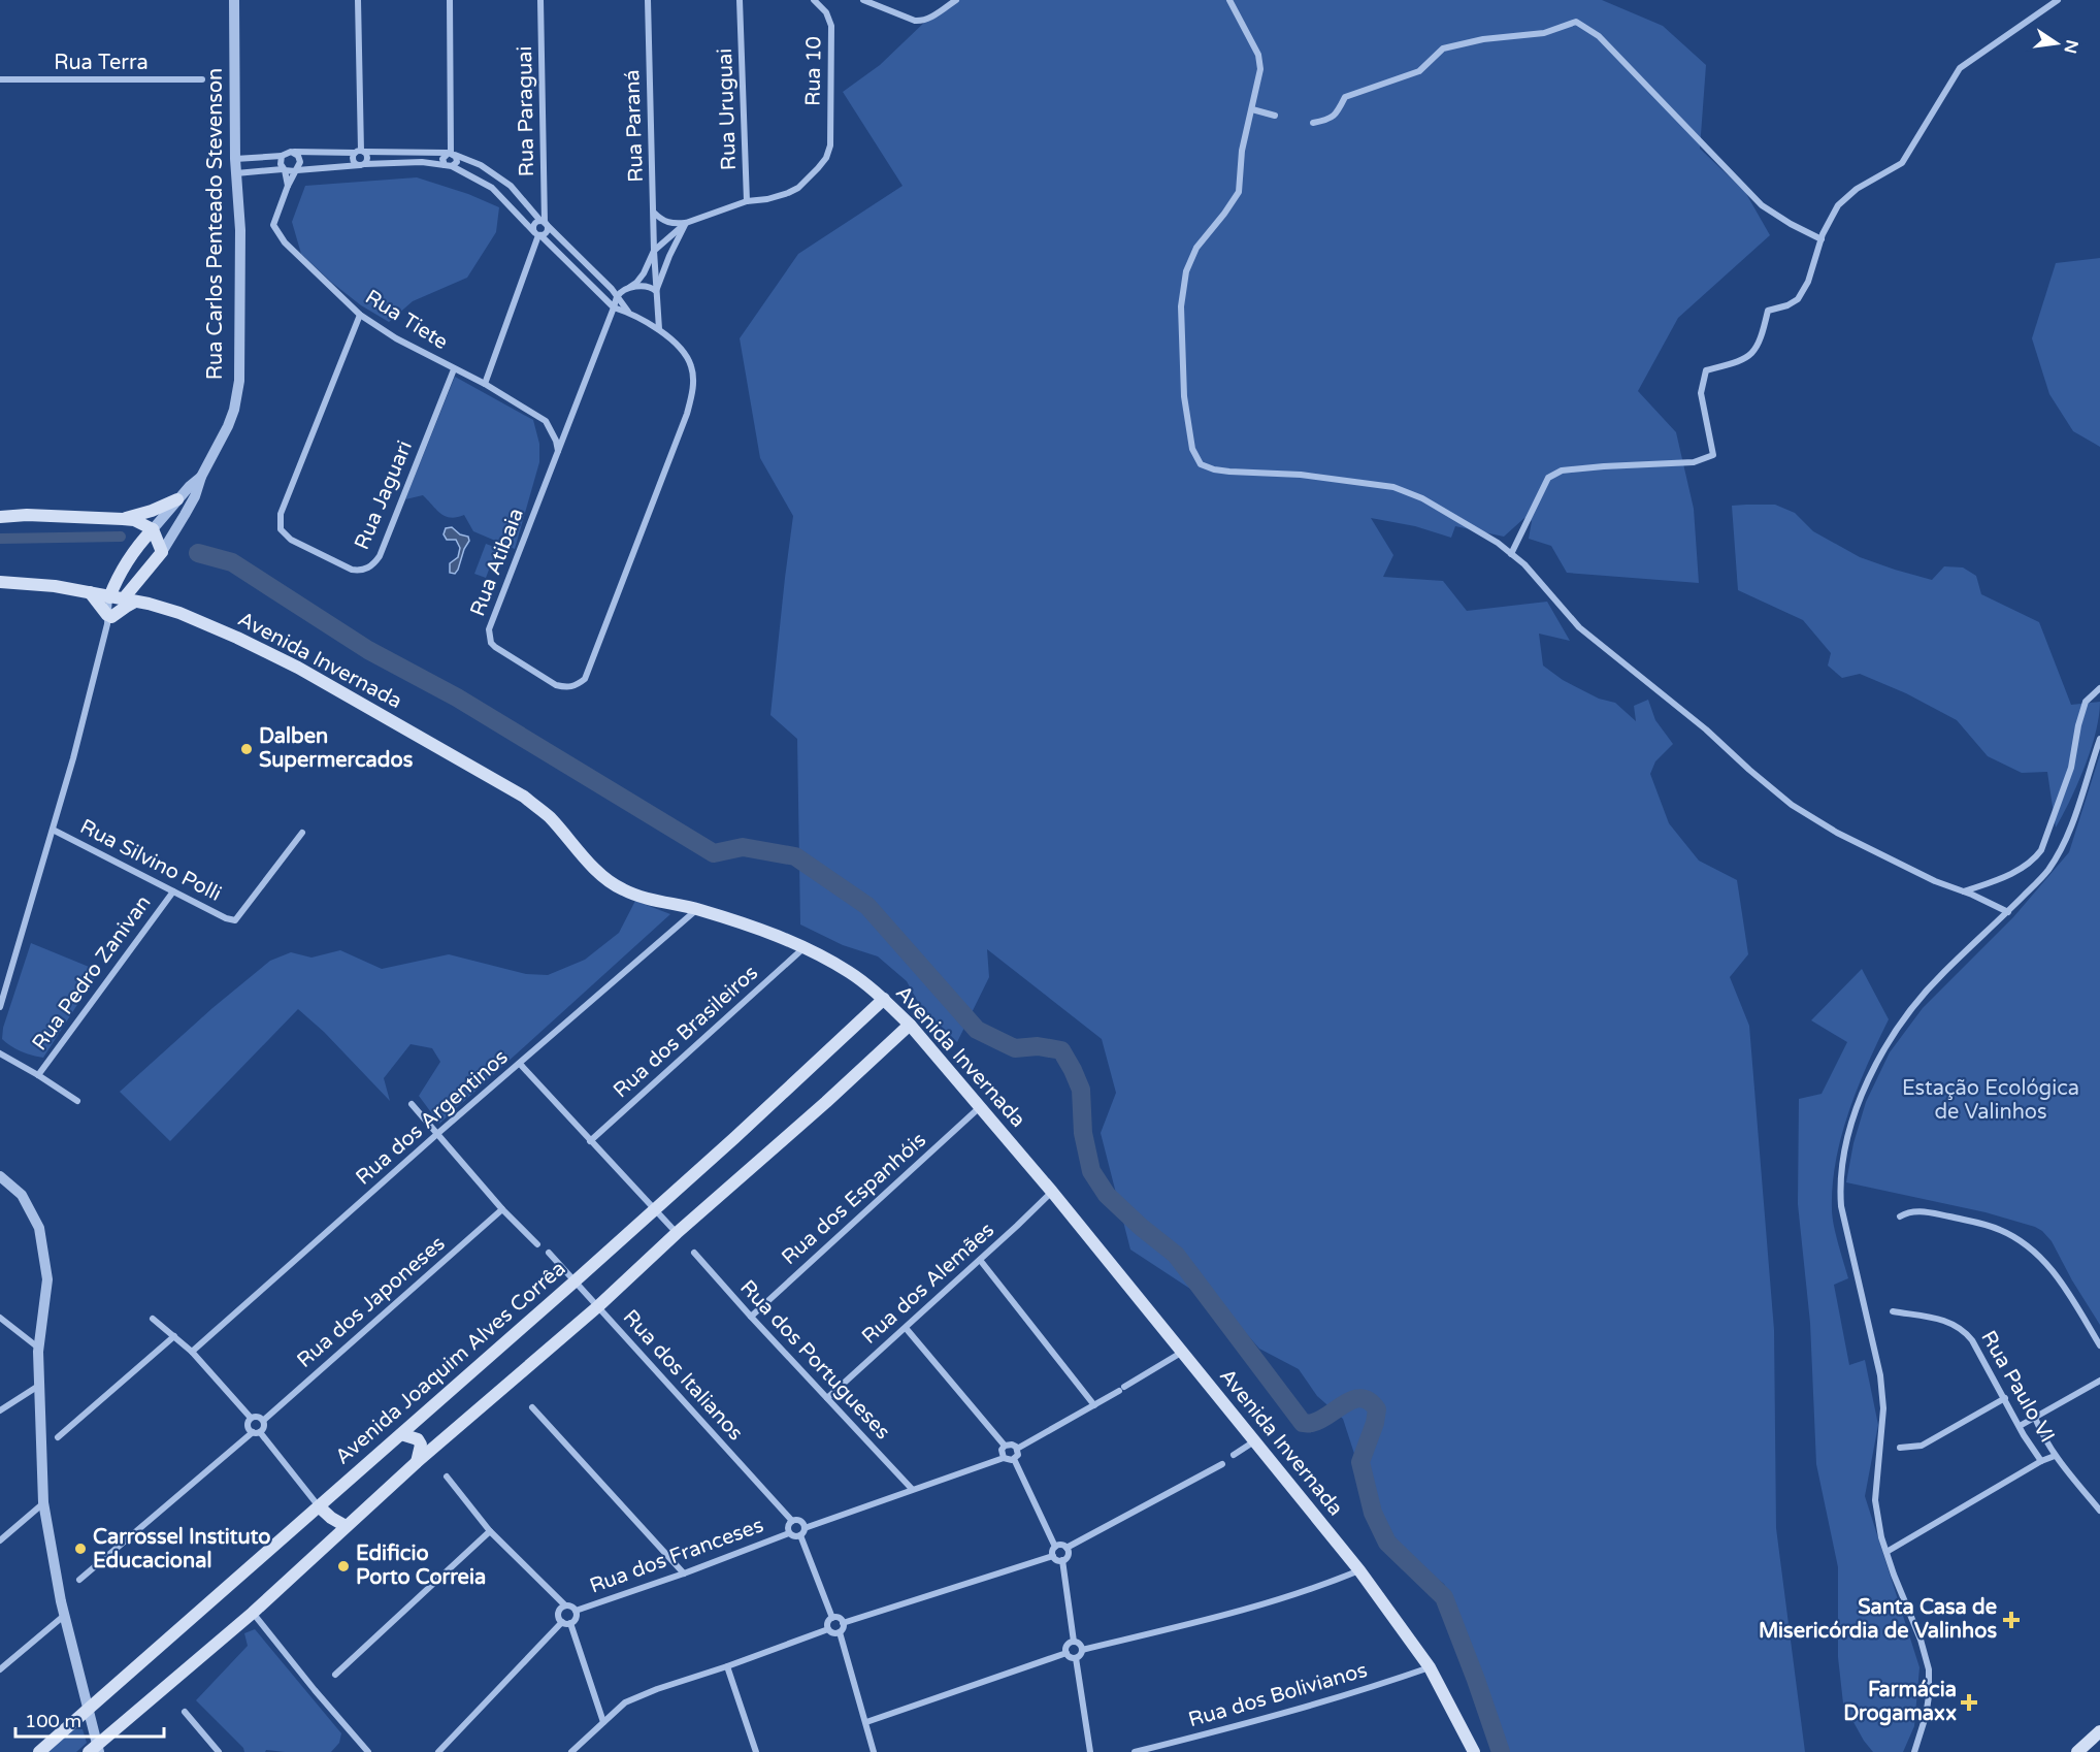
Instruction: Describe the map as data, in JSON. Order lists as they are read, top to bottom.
{
  "streets": {
    "main road": ["Rua Carlos Penteado Stevenson", "Avenida Invernada", "Avenida Joaquim Alves Corrêa"],
    "street": [
      "Rua Terra",
      "Rua 10",
      "Rua Uruguai",
      "Rua Paraguai",
      "Rua Paraná",
      "Rua Tiete",
      "Rua Jaguari",
      "Rua Atibaia",
      "Rua Silvino Polli",
      "Rua Pedro Zanivan",
      "Rua dos Brasileiros",
      "Rua dos Argentinos",
      "Rua dos Espanhóis",
      "Rua dos Alemães",
      "Rua dos Japoneses",
      "Rua dos Portugueses",
      "Rua dos Italianos",
      "Rua Paulo VI",
      "Rua dos Franceses",
      "Rua dos Bolivianos"
    ]
  },
  "crossings": [
    ["Rua 10", "Rua Uruguai"],
    ["Rua Paraná", "Rua Atibaia"],
    ["Rua Carlos Penteado Stevenson", "Avenida Invernada"],
    ["Rua Carlos Penteado Stevenson", "Rua Silvino Polli"],
    ["Rua Tiete", "Rua Jaguari"],
    ["Rua Tiete", "Rua Atibaia"],
    ["Avenida Invernada", "Rua dos Brasileiros"],
    ["Avenida Invernada", "Rua dos Argentinos"],
    ["Avenida Invernada", "Rua dos Espanhóis"],
    ["Avenida Invernada", "Rua dos Alemães"],
    ["Avenida Invernada", "Avenida Joaquim Alves Corrêa"],
    ["Avenida Invernada", "Rua dos Bolivianos"],
    ["Rua Silvino Polli", "Rua Pedro Zanivan"],
    ["Rua dos Espanhóis", "Rua dos Portugueses"],
    ["Rua dos Alemães", "Rua dos Portugueses"],
    ["Avenida Joaquim Alves Corrêa", "Rua dos Italianos"],
    ["Rua dos Italianos", "Rua dos Franceses"]
  ],
  "parks": ["Estação Ecológica de Valinhos"],
  "places": {
    "other": ["Dalben Supermercados", "Carrossel Instituto Educacional", "Edificio Porto Correia"],
    "health": ["Santa Casa de Misericórdia de Valinhos", "Farmácia Drogamaxx"]
  },
  "scale_bar": "100 m",
  "north": "right"
}
